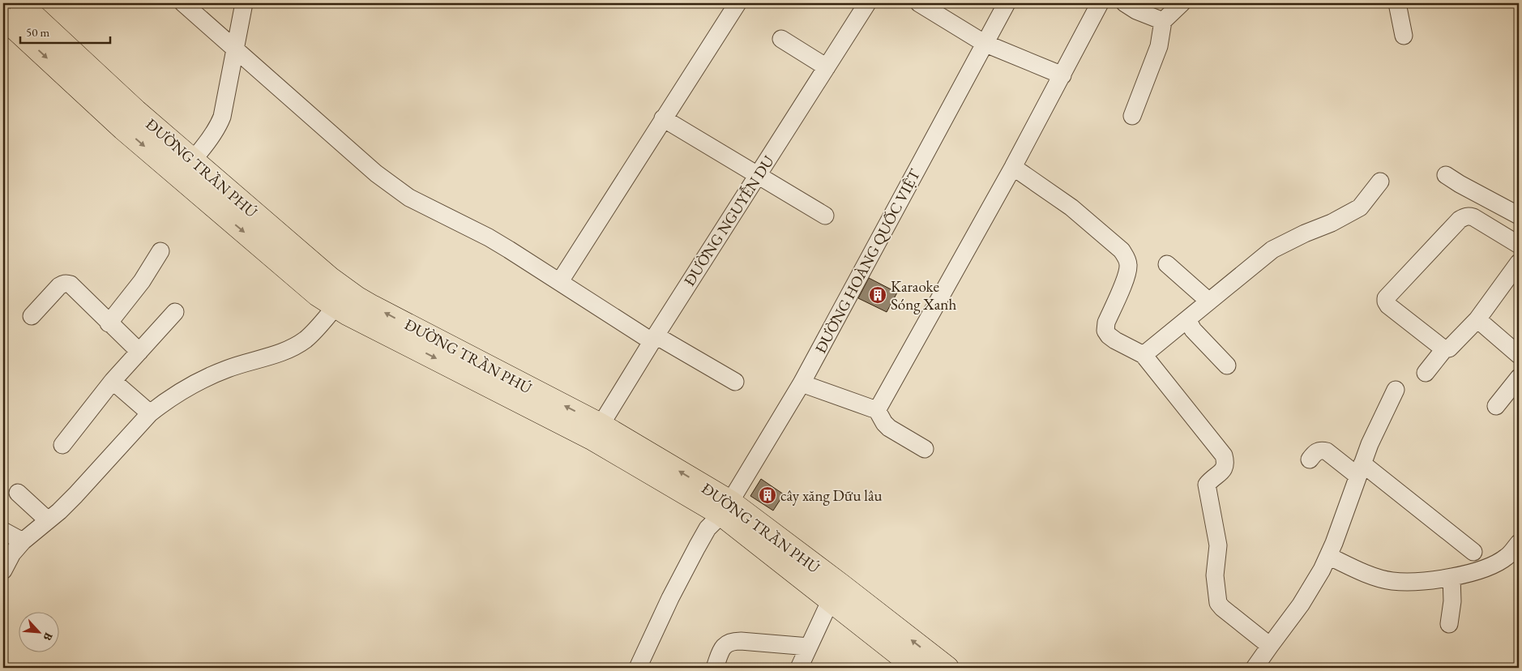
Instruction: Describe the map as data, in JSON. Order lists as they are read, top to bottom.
{
  "streets": {
    "main road": ["ĐƯỜNG TRẦN PHÚ"],
    "street": ["ĐƯỜNG NGUYỄN DU", "ĐƯỜNG HOÀNG QUỐC VIỆT"]
  },
  "crossings": [
    ["ĐƯỜNG TRẦN PHÚ", "ĐƯỜNG NGUYỄN DU"],
    ["ĐƯỜNG TRẦN PHÚ", "ĐƯỜNG HOÀNG QUỐC VIỆT"]
  ],
  "places": {
    "building": ["Karaoke Sóng Xanh", "cây xăng Dữu lâu"]
  },
  "scale_bar": "50 m",
  "north": "bottom right"
}
